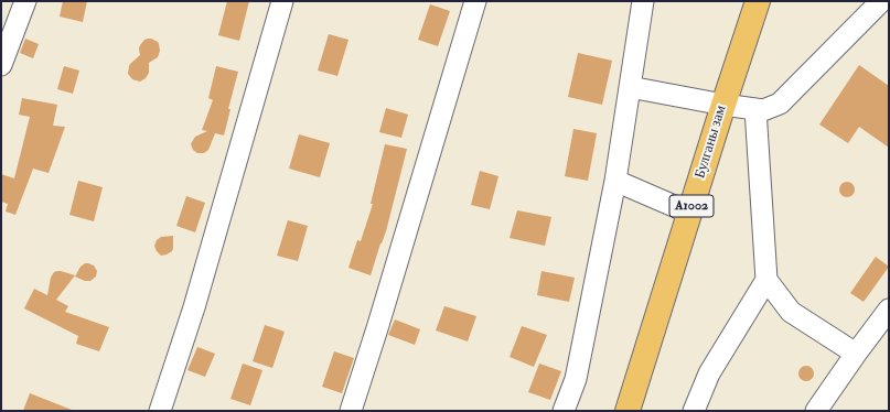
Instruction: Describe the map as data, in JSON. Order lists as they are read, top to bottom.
{
  "streets": {
    "highway": ["Булганы зам", "A1002"]
  }
}
